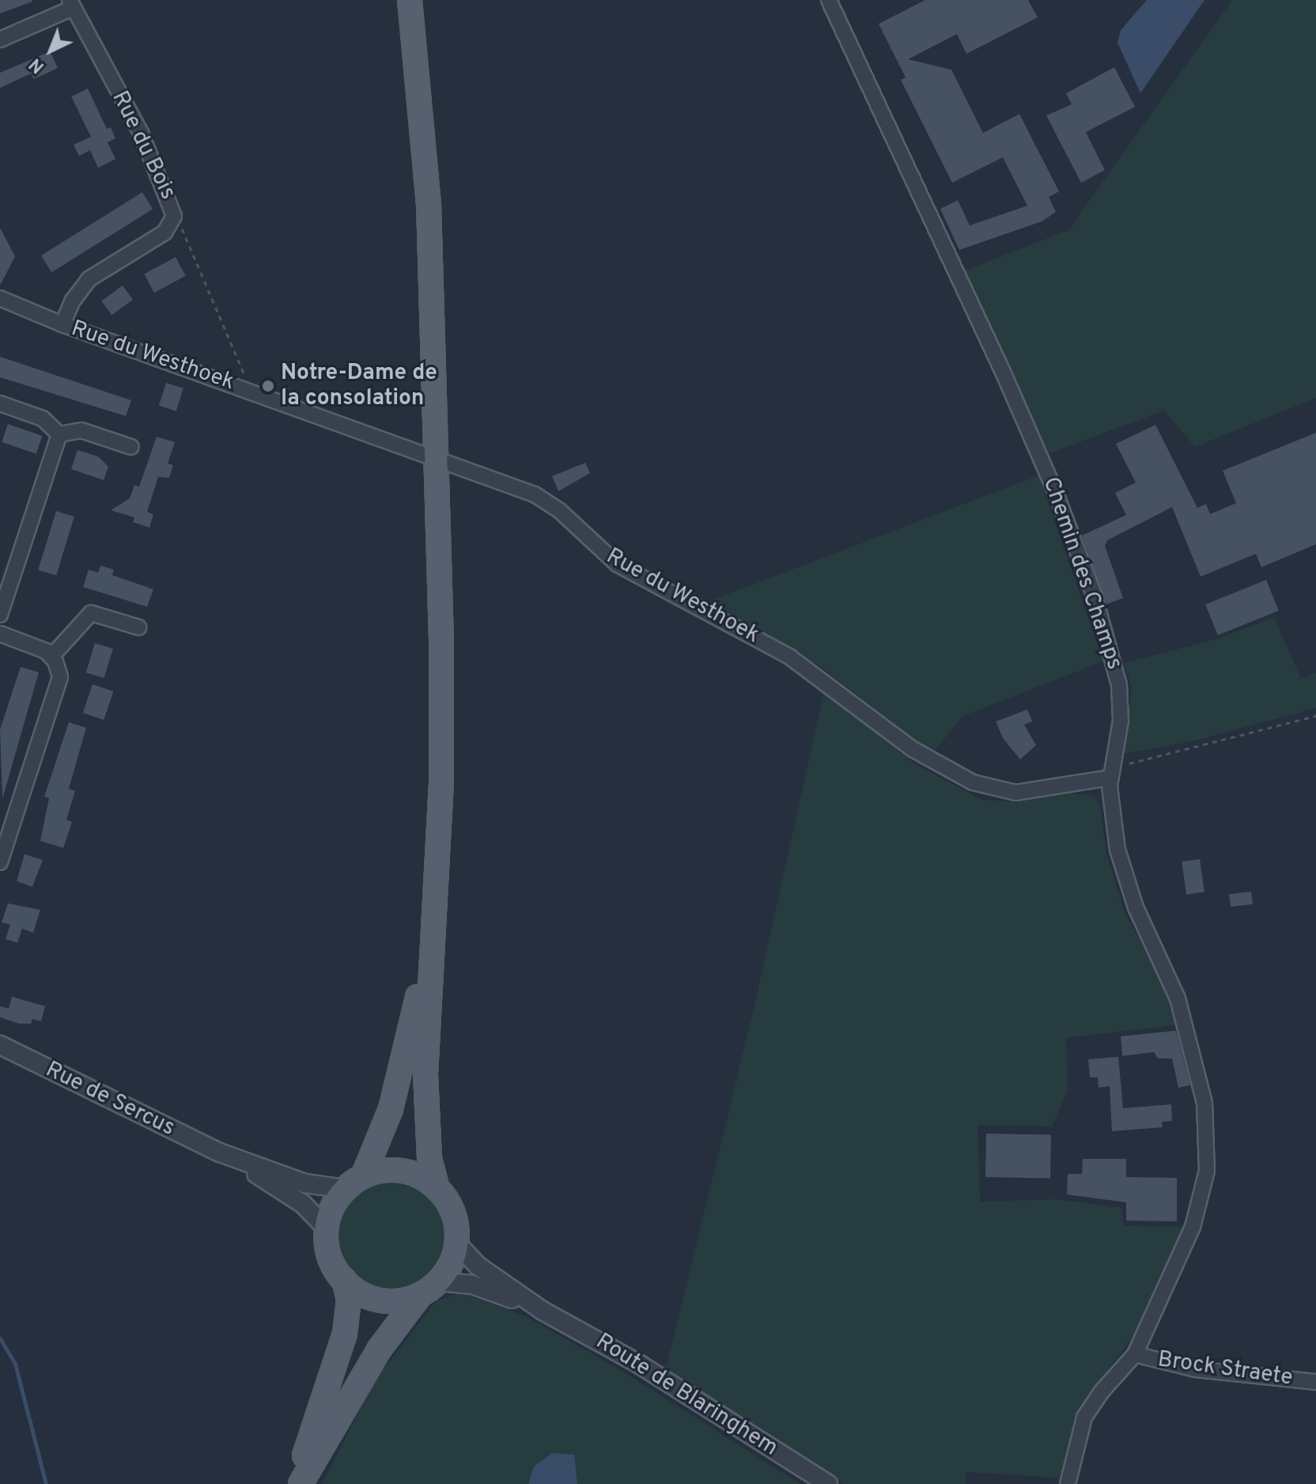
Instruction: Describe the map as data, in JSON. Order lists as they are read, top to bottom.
{
  "streets": {
    "street": [
      "Rue du Bois",
      "Rue du Westhoek",
      "Chemin des Champs",
      "Rue de Sercus",
      "Brock Straete",
      "Route de Blaringhem"
    ]
  },
  "crossings": [
    ["Rue du Bois", "Rue du Westhoek"],
    ["Rue du Westhoek", "Chemin des Champs"],
    ["Chemin des Champs", "Brock Straete"],
    ["Rue de Sercus", "Route de Blaringhem"]
  ],
  "places": ["Notre-Dame de la consolation"],
  "north": "bottom left"
}
